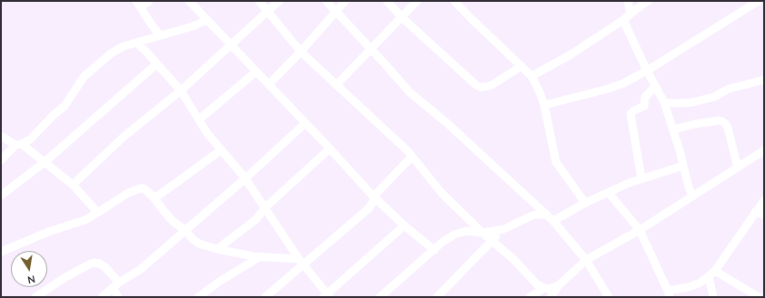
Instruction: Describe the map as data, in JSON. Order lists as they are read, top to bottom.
{
  "north": "bottom"
}
